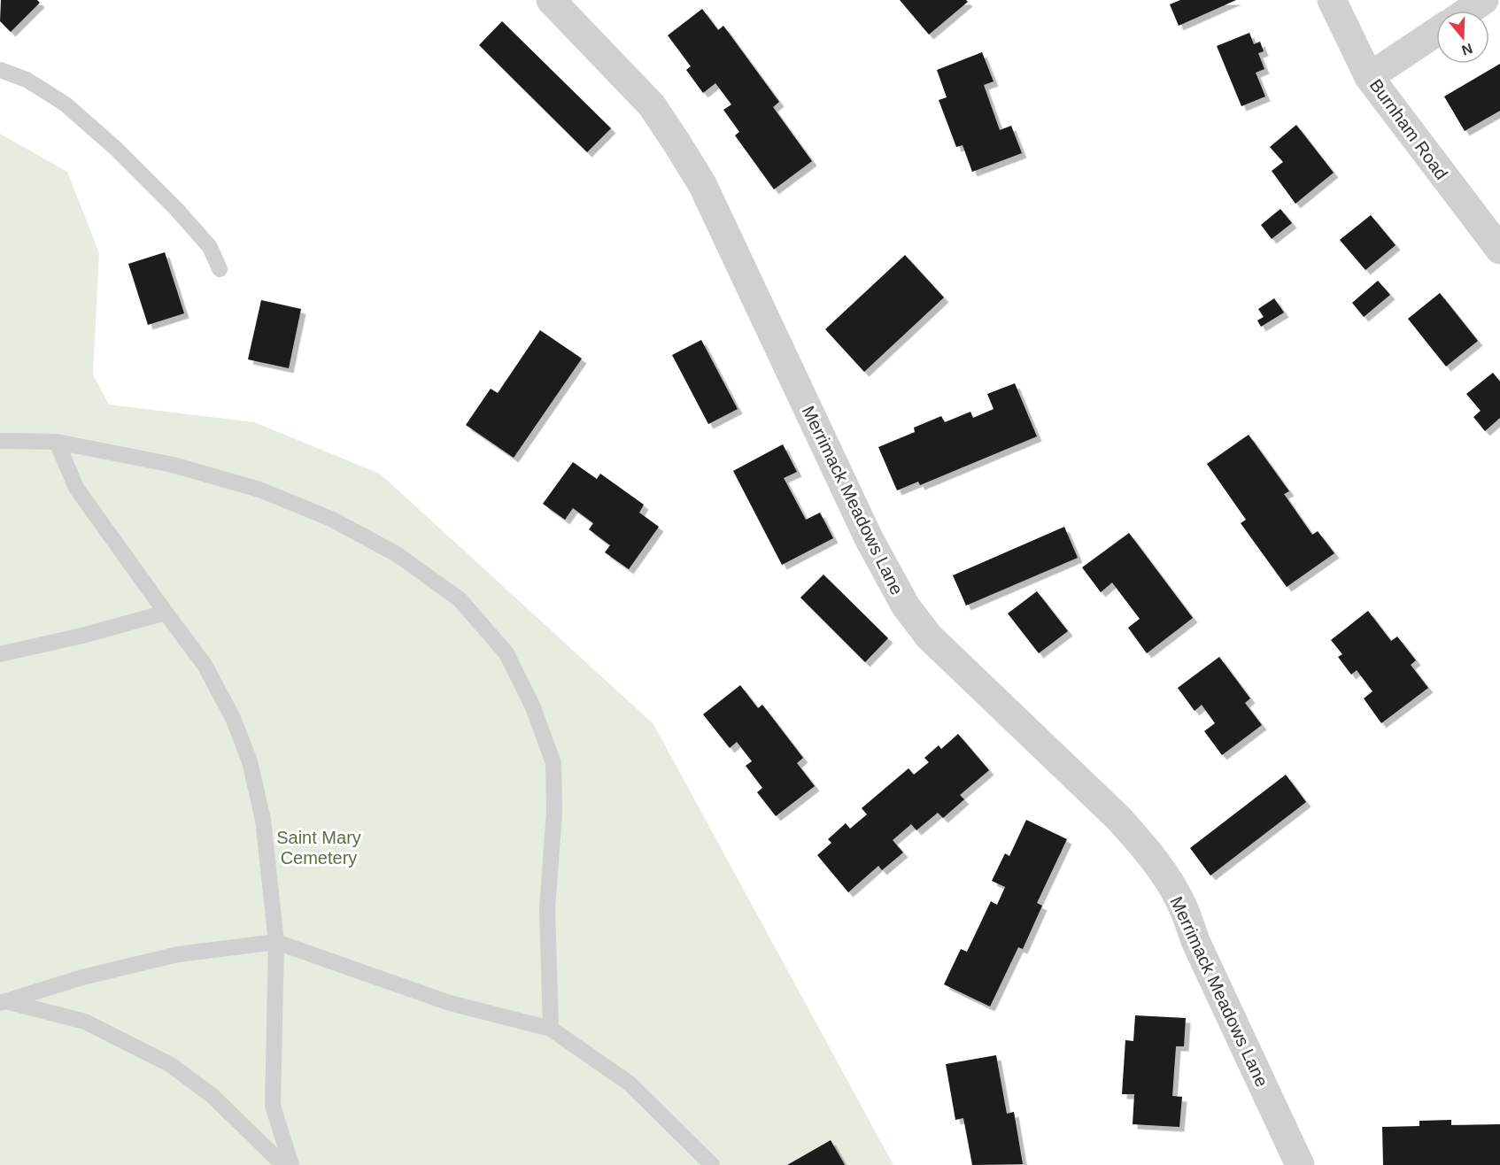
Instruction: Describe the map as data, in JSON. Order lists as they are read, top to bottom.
{
  "streets": {
    "street": ["Burnham Road", "Merrimack Meadows Lane"]
  },
  "parks": ["Saint Mary Cemetery"],
  "north": "bottom"
}
